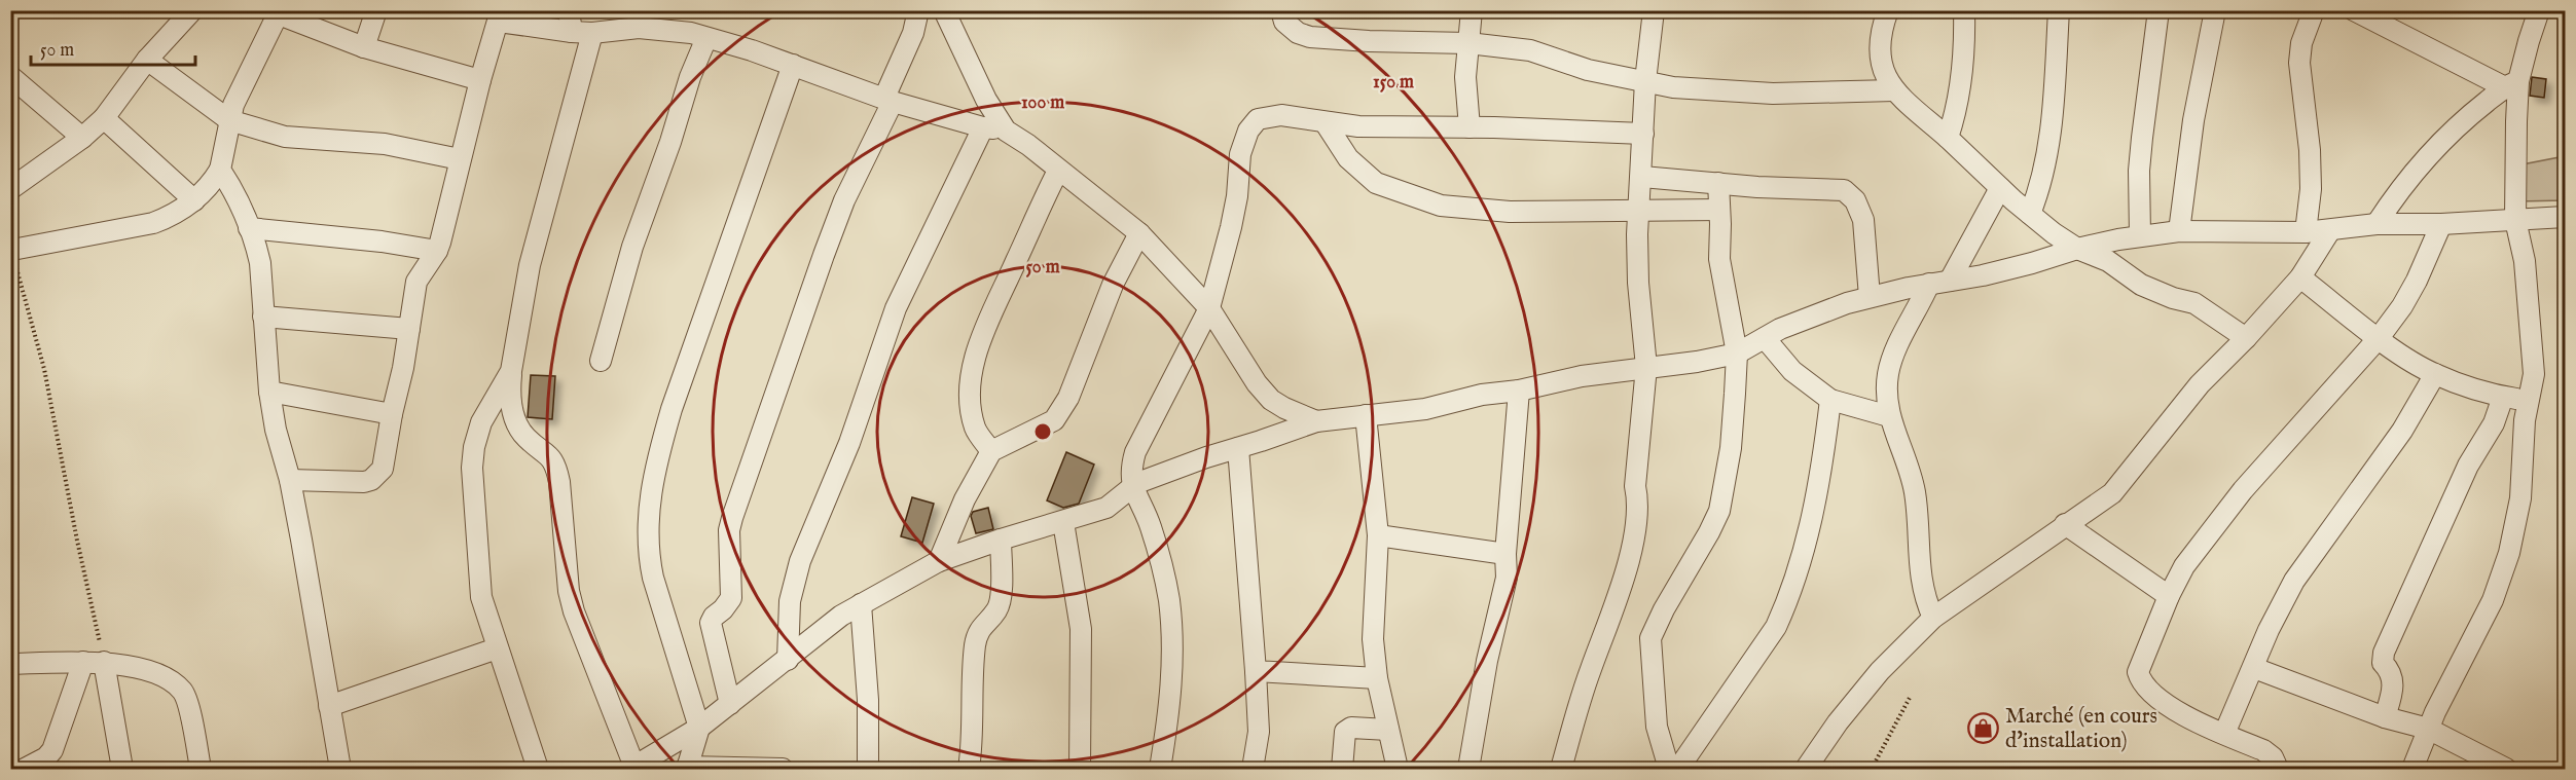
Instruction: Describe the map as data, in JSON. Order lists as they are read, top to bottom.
{
  "places": {
    "shop": ["Marché (en cours d'installation)"]
  },
  "scale_bar": "50 m",
  "rings": ["150 m", "100 m", "50 m"]
}
